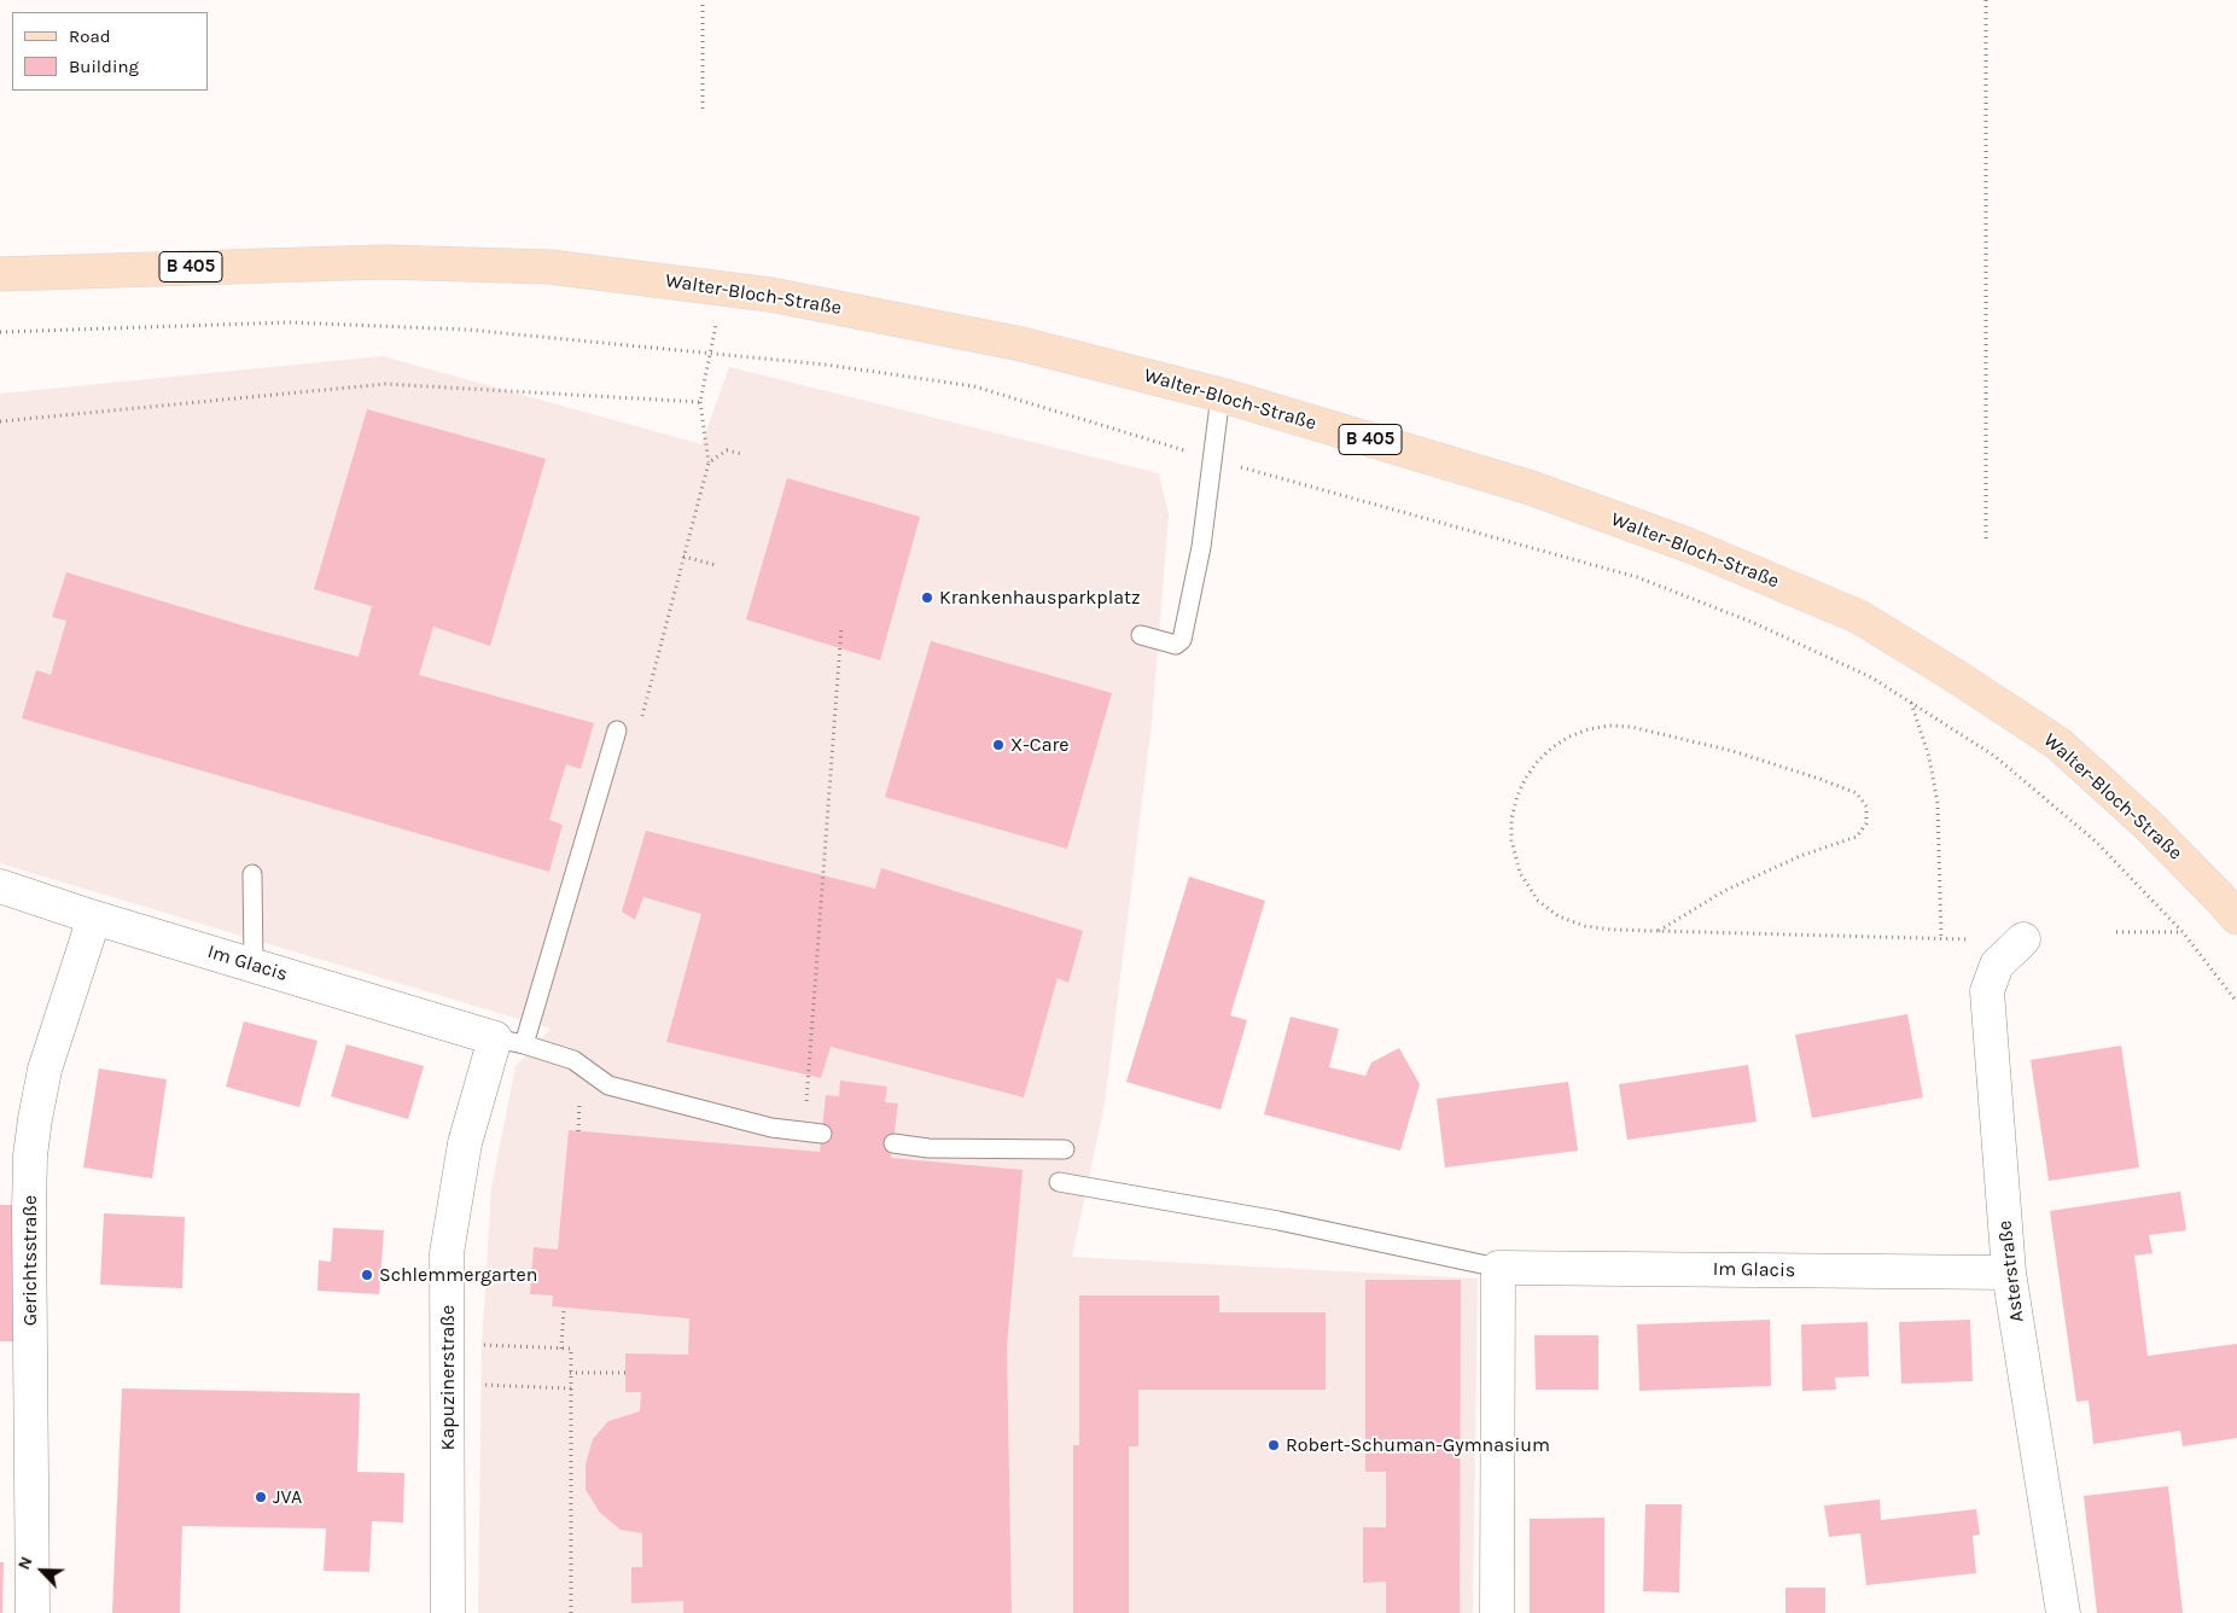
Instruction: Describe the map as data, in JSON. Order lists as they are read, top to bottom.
{
  "streets": {
    "main road": ["B 405", "Walter-Bloch-Straße"],
    "street": [
      "Im Glacis",
      "Gerichtsstraße",
      "Asterstraße",
      "Kapuzinerstraße"
    ]
  },
  "crossings": [
    ["Im Glacis", "Gerichtsstraße"],
    ["Im Glacis", "Asterstraße"],
    ["Im Glacis", "Kapuzinerstraße"]
  ],
  "places": [
    "Krankenhausparkplatz",
    "X-Care",
    "Schlemmergarten",
    "Robert-Schuman-Gymnasium",
    "JVA"
  ],
  "legend": ["Road", "Building"],
  "north": "top left"
}
